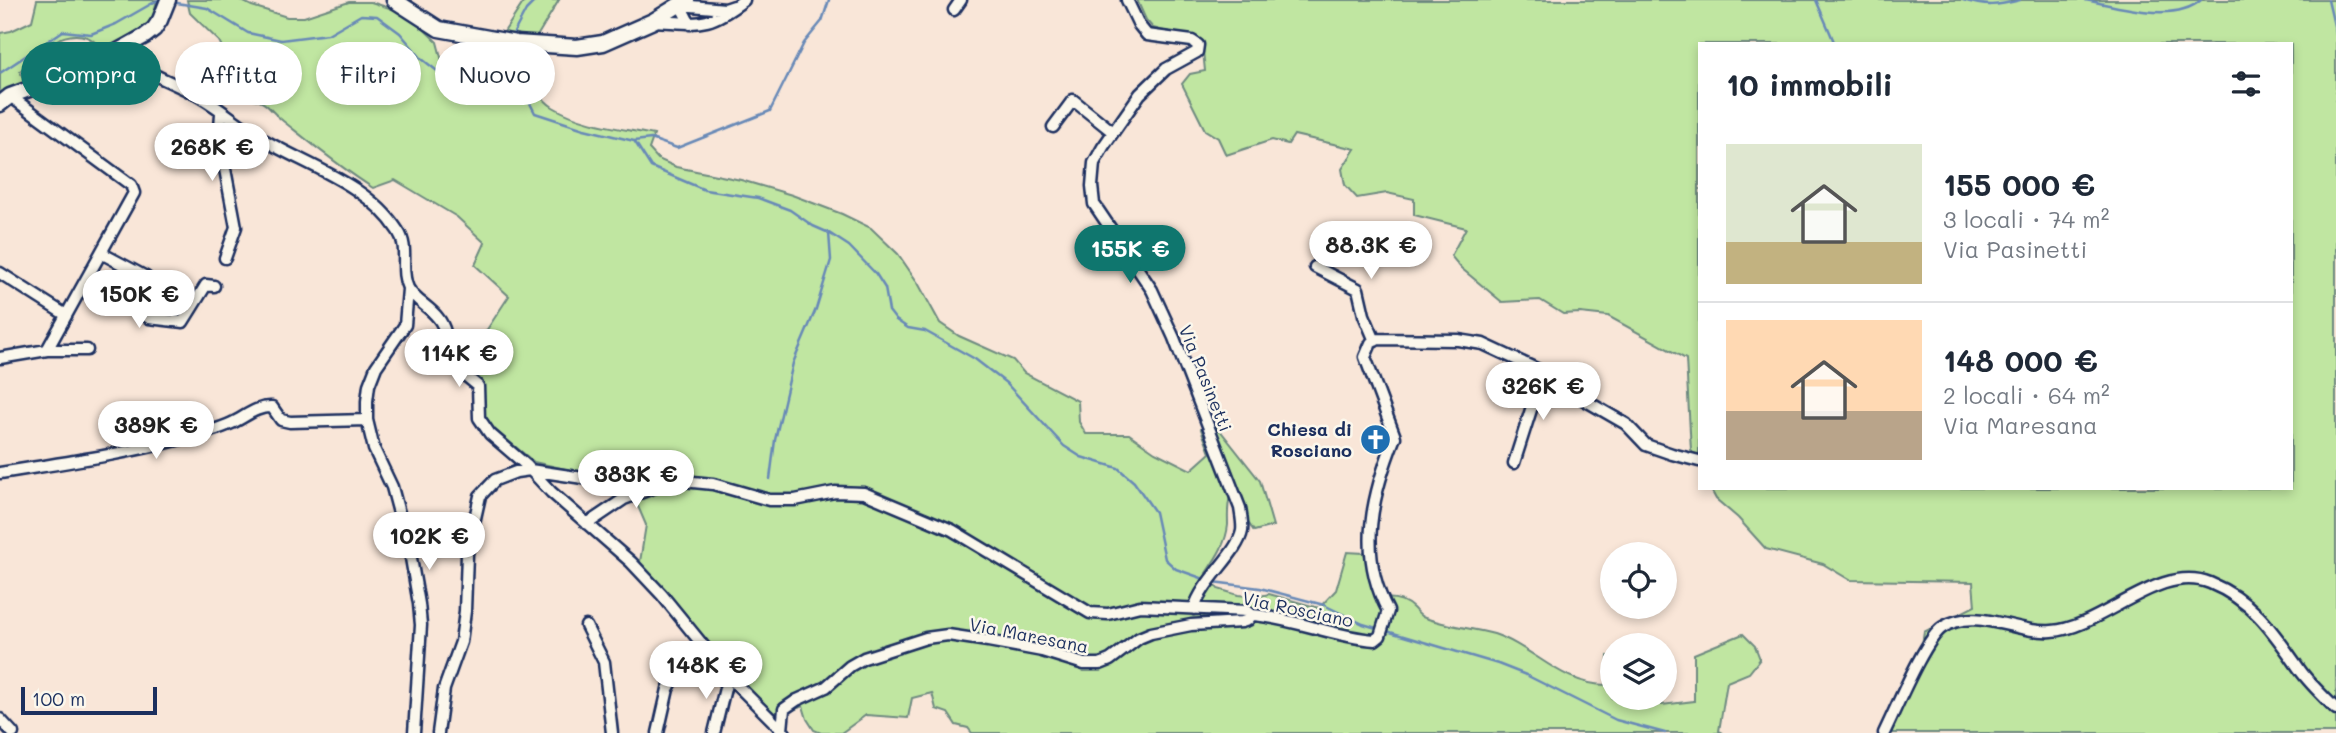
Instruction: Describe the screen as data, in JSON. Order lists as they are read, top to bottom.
{
  "streets": {
    "street": ["Via Pasinetti", "Via Rosciano", "Via Maresana"]
  },
  "crossings": [
    ["Via Pasinetti", "Via Rosciano"],
    ["Via Rosciano", "Via Maresana"]
  ],
  "places": {
    "church": ["Chiesa di Rosciano"]
  },
  "scale_bar": "100 m",
  "page": {
    "chip": [
      "Compra",
      "Affitta",
      "Filtri",
      "Nuovo"
    ],
    "heading": "10 immobili",
    "price": [
      "268K €",
      "88.3K €",
      "155K €",
      "150K €",
      "114K €",
      "326K €",
      "389K €",
      "383K €",
      "102K €",
      "148K €"
    ],
    "list": [
      {
        "name": "155 000 €",
        "note": "3 locali · 74 m² · Via Pasinetti"
      },
      {
        "name": "148 000 €",
        "note": "2 locali · 64 m² · Via Maresana"
      }
    ],
    "scale": "100 m"
  }
}
